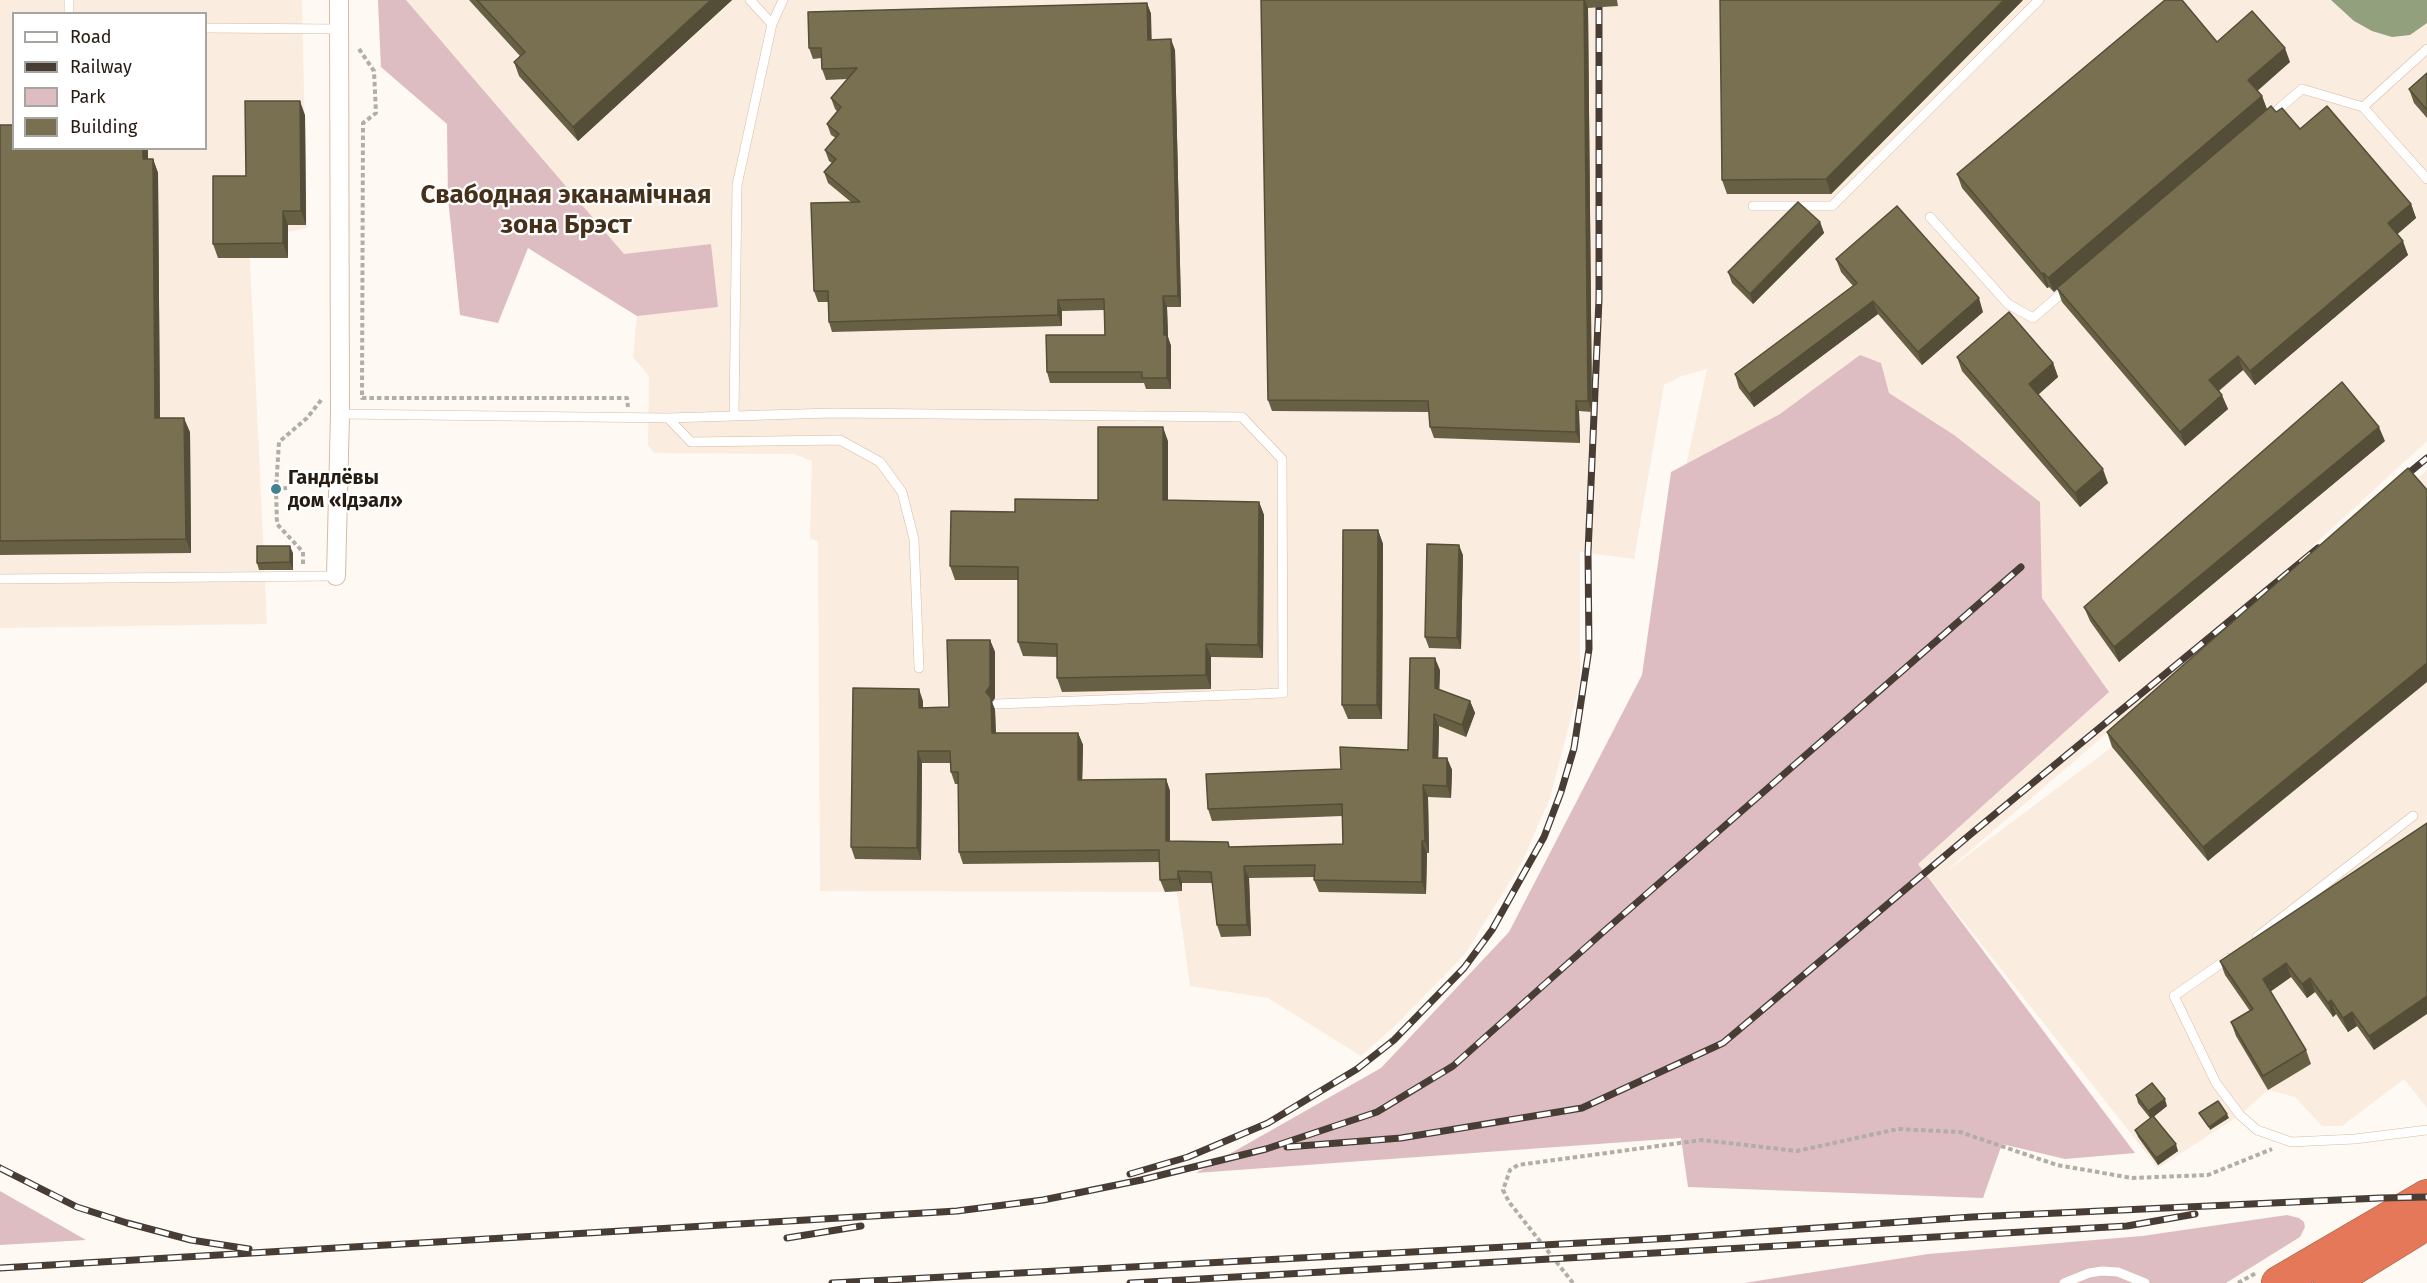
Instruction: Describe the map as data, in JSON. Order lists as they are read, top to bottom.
{
  "districts": ["Свабодная эканамічная зона Брэст"],
  "places": ["Гандлёвы дом «Ідэал»"],
  "legend": [
    "Road",
    "Railway",
    "Park",
    "Building"
  ]
}
